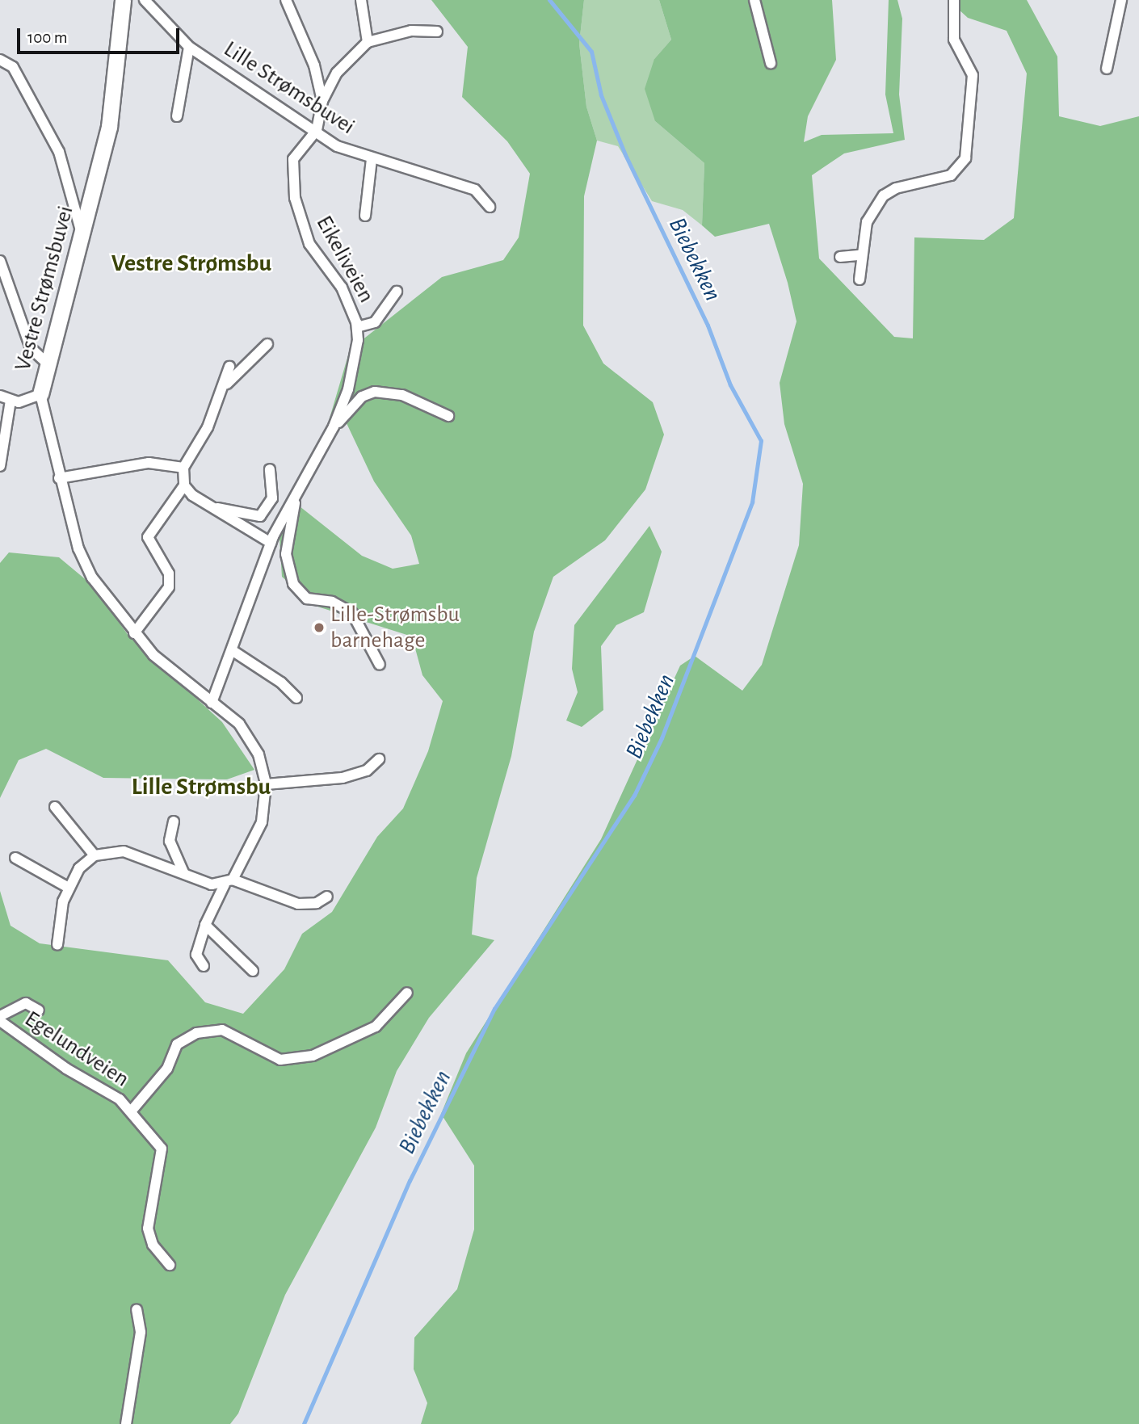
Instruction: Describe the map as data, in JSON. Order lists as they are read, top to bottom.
{
  "streets": {
    "main road": ["Vestre Strømsbuvei"],
    "street": ["Lille Strømsbuvei", "Eikeliveien", "Egelundveien"]
  },
  "crossings": [
    ["Lille Strømsbuvei", "Eikeliveien"],
    ["Eikeliveien", "Vestre Strømsbuvei"]
  ],
  "districts": ["Vestre Strømsbu", "Lille Strømsbu"],
  "water": ["Biebekken"],
  "places": ["Lille-Strømsbu barnehage"],
  "scale_bar": "100 m"
}
